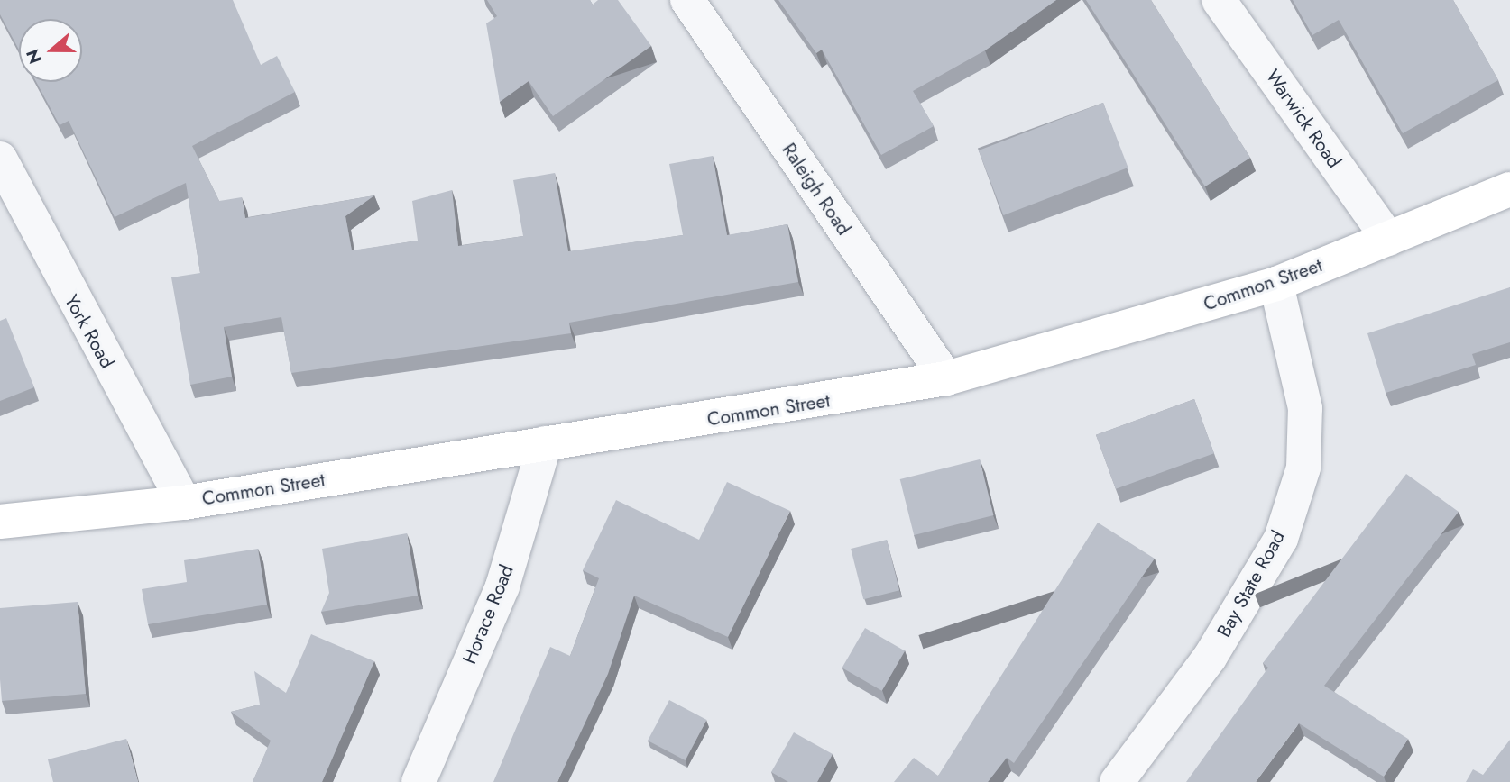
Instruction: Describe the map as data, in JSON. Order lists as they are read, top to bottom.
{
  "streets": {
    "main road": ["Common Street"],
    "street": [
      "Warwick Road",
      "Raleigh Road",
      "York Road",
      "Bay State Road",
      "Horace Road"
    ]
  },
  "crossings": [
    ["Warwick Road", "Common Street"],
    ["Raleigh Road", "Common Street"],
    ["Common Street", "York Road"],
    ["Common Street", "Bay State Road"],
    ["Common Street", "Horace Road"]
  ],
  "north": "left"
}
